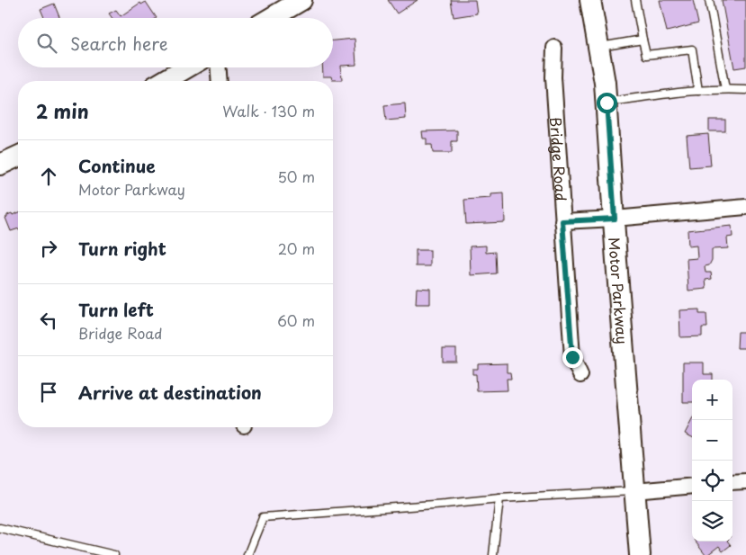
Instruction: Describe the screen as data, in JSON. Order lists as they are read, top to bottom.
{
  "streets": {
    "main road": ["Motor Parkway"],
    "street": ["Bridge Road"]
  },
  "page": {
    "search": "Search here",
    "heading": ["2 min", "Walk · 130 m"],
    "list": [
      ["Continue", "Motor Parkway", "50 m"],
      ["Turn right", "20 m"],
      ["Turn left", "Bridge Road", "60 m"],
      "Arrive at destination"
    ],
    "map_buttons": ["+", "−"]
  }
}
